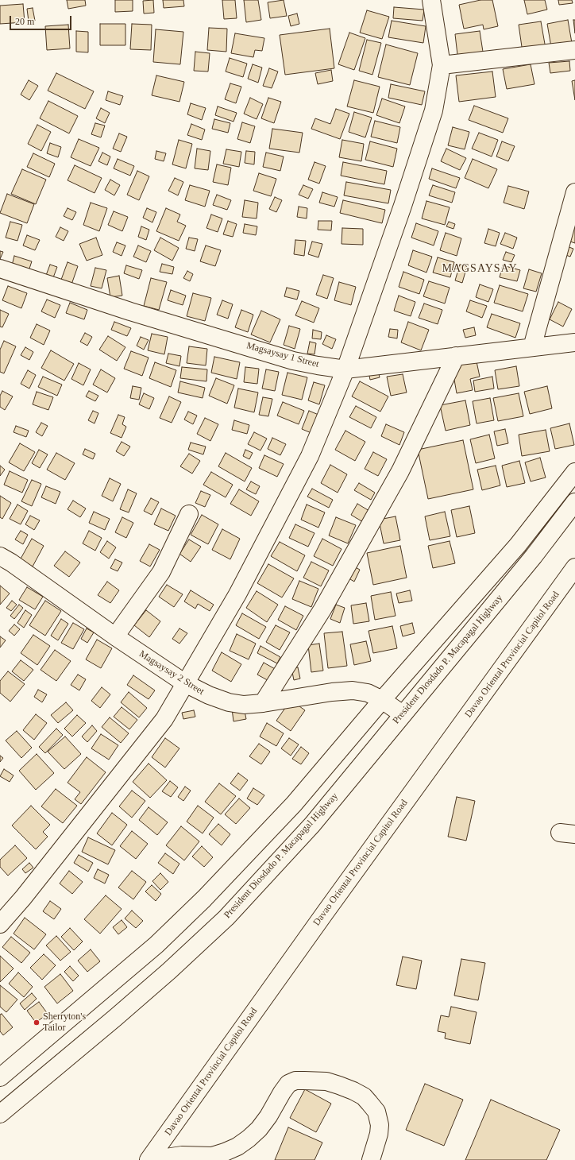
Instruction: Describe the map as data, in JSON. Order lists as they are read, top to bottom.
{
  "streets": {
    "street": [
      "Magsaysay 1 Street",
      "Davao Oriental Provincial Capitol Road",
      "President Diosdado P. Macapagal Highway",
      "Magsaysay 2 Street"
    ]
  },
  "crossings": [
    ["President Diosdado P. Macapagal Highway", "Magsaysay 2 Street"]
  ],
  "districts": ["MAGSAYSAY"],
  "places": ["Sherryton's Tailor"],
  "scale_bar": "20 m"
}
